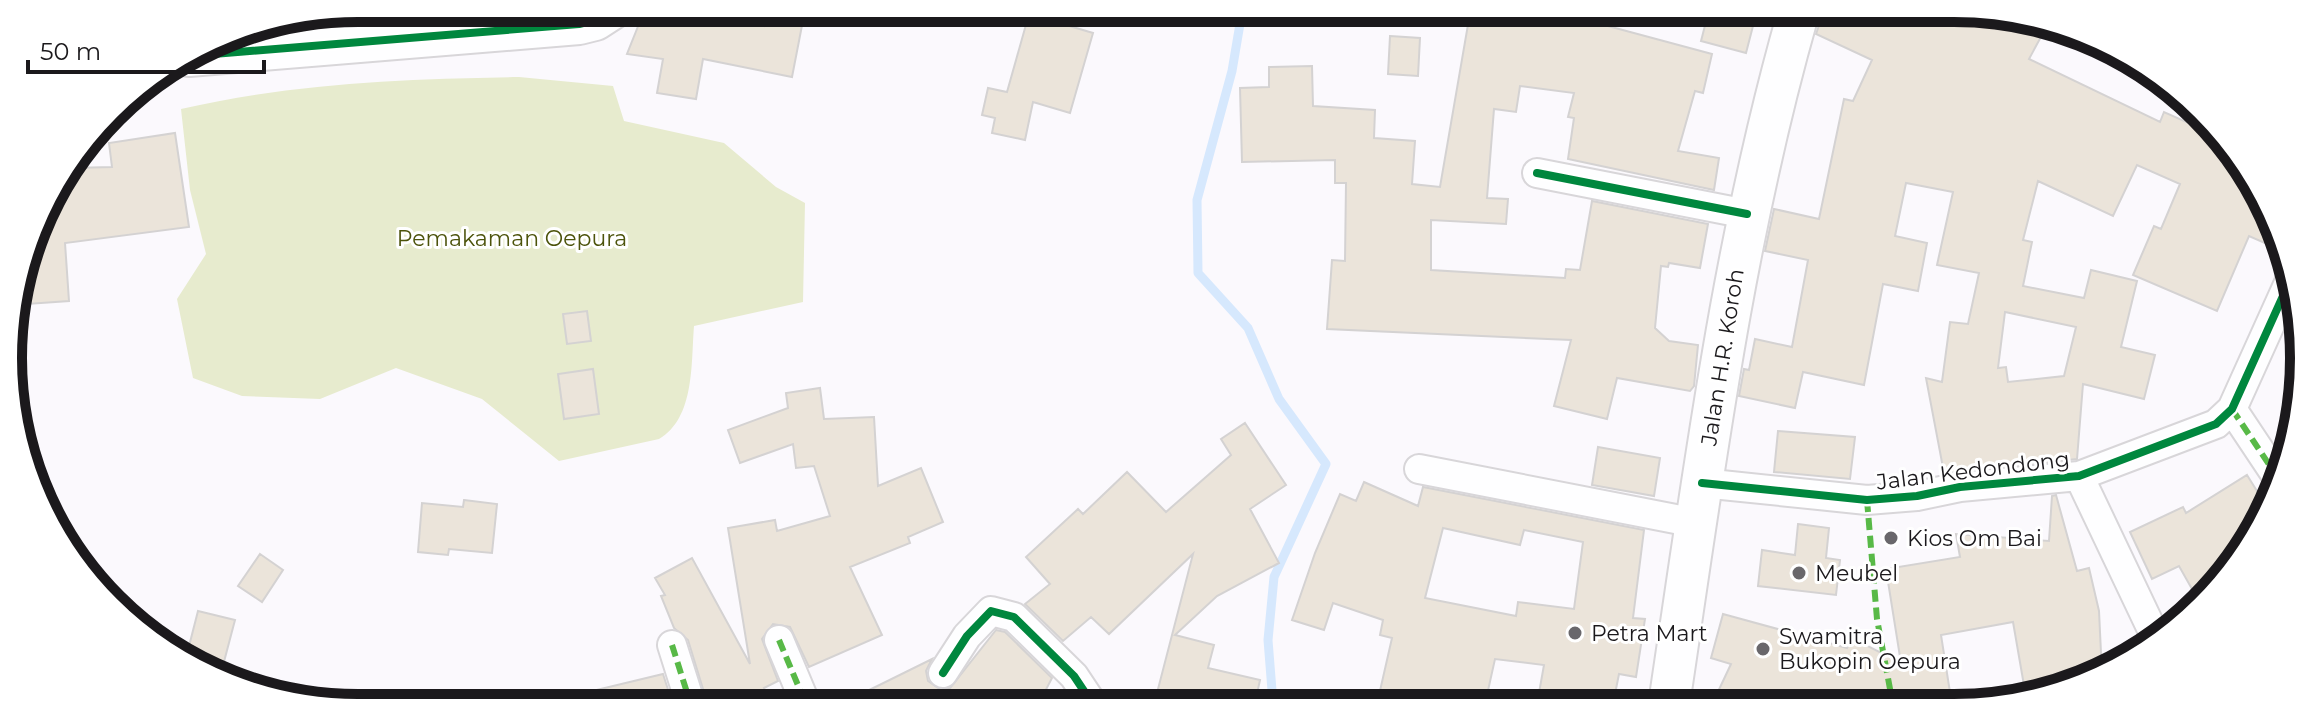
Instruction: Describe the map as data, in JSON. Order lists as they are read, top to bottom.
{
  "streets": {
    "main road": ["Jalan H.R. Koroh"],
    "street": ["Jalan Kedondong"]
  },
  "crossings": [
    ["Jalan H.R. Koroh", "Jalan Kedondong"]
  ],
  "parks": ["Pemakaman Oepura"],
  "places": [
    "Kios Om Bai",
    "Meubel",
    "Petra Mart",
    "Swamitra Bukopin Oepura"
  ],
  "scale_bar": "50 m"
}
